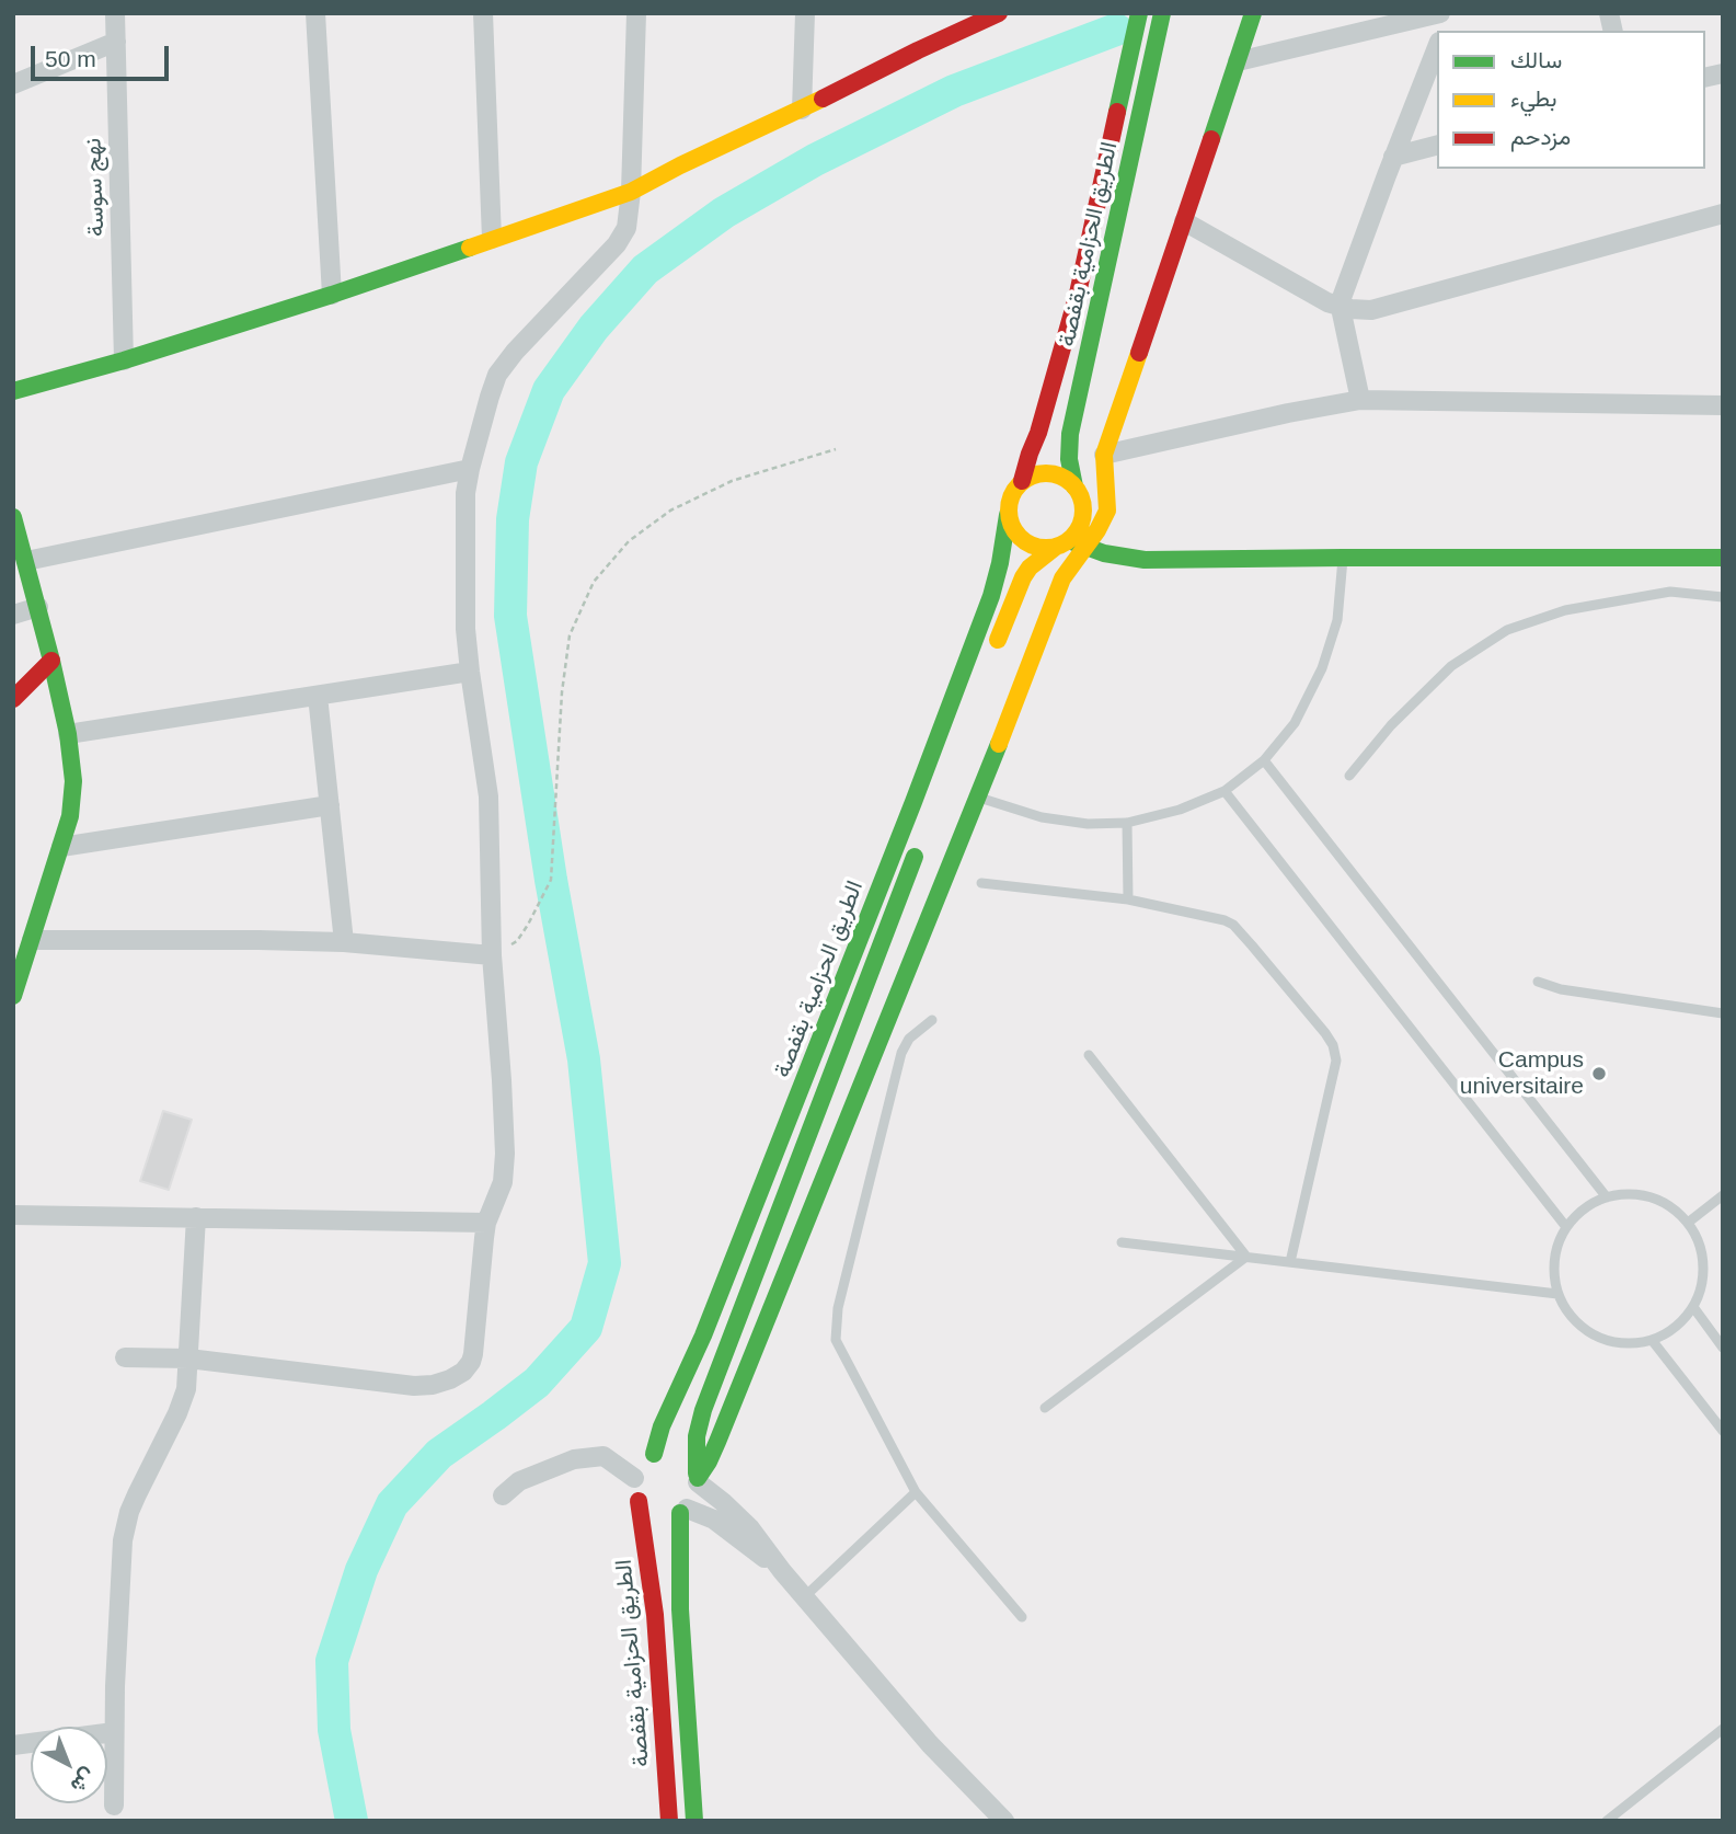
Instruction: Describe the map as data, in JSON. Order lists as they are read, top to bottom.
{
  "streets": {
    "street": ["نهج سوسة", "الطريق الحزامية بقفصة"]
  },
  "places": ["Campus universitaire"],
  "legend": ["سالك", "بطيء", "مزدحم"],
  "scale_bar": "50 m",
  "north": "bottom right"
}
